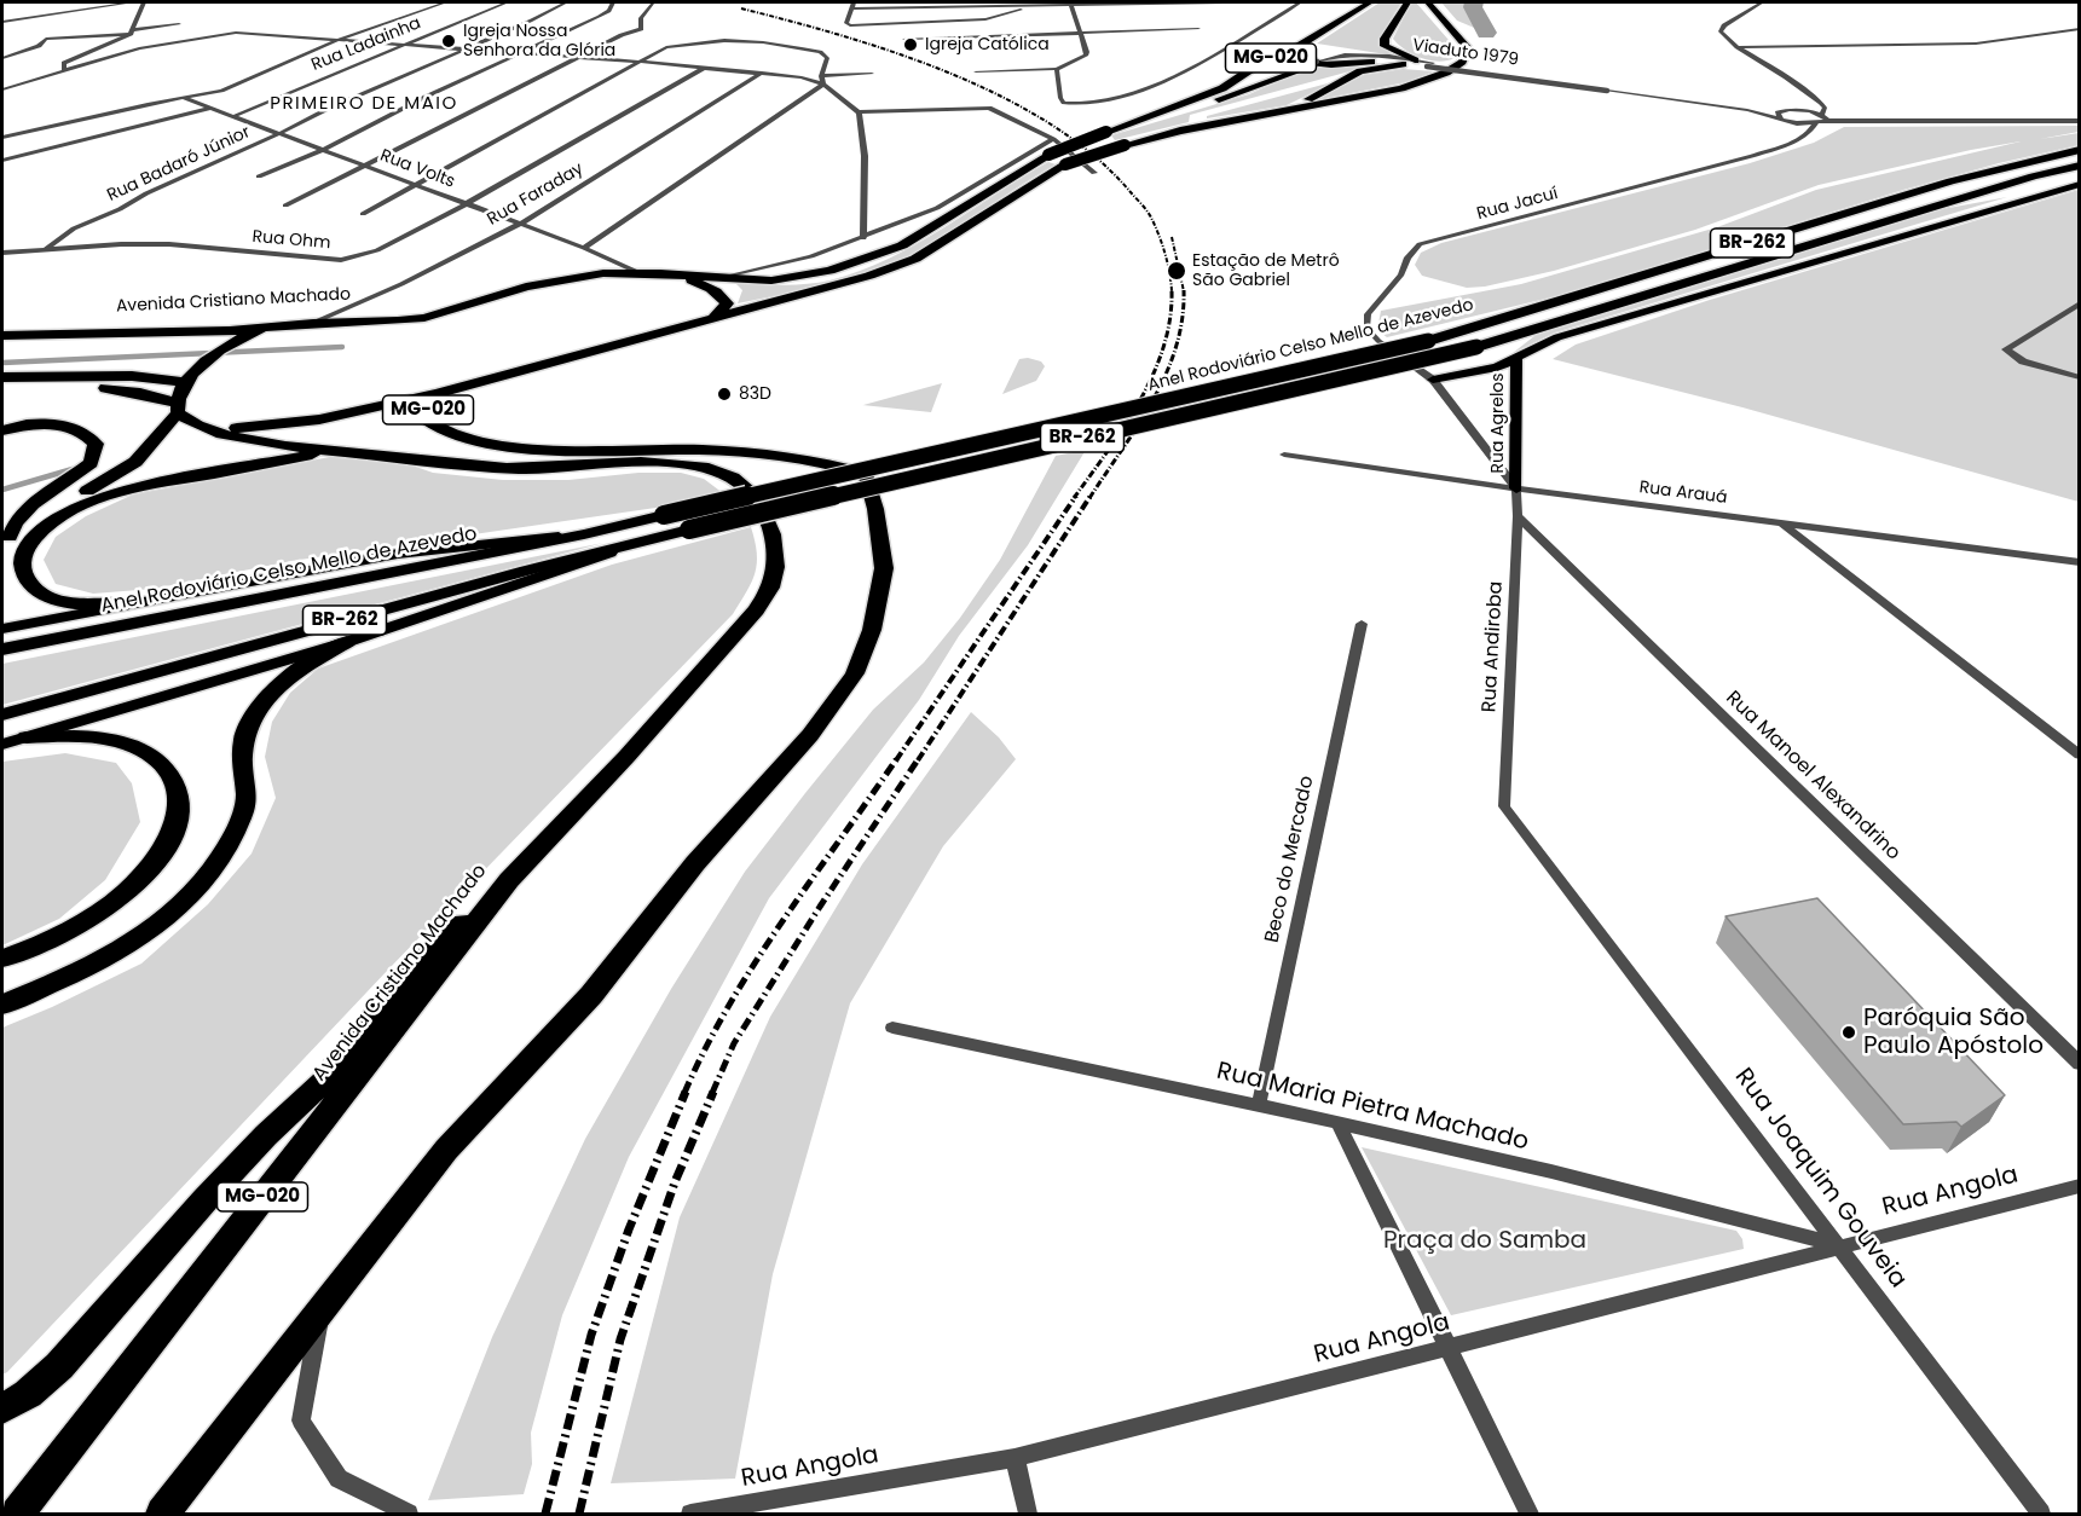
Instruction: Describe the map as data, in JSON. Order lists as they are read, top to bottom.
{
  "streets": {
    "highway": [
      "MG-020",
      "BR-262",
      "Avenida Cristiano Machado",
      "Anel Rodoviário Celso Mello de Azevedo"
    ],
    "main road": ["Rua Agrelos"],
    "street": [
      "Rua Ladainha",
      "Viaduto 1979",
      "Rua Badaró Júnior",
      "Rua Volts",
      "Rua Faraday",
      "Rua Jacuí",
      "Rua Ohm",
      "Rua Arauá",
      "Rua Andiroba",
      "Rua Manoel Alexandrino",
      "Beco do Mercado",
      "Rua Maria Pietra Machado",
      "Rua Joaquim Gouveia",
      "Rua Angola"
    ]
  },
  "crossings": [
    ["Rua Ladainha", "Rua Volts"],
    ["MG-020", "Rua Volts"],
    ["MG-020", "Avenida Cristiano Machado"],
    ["Rua Badaró Júnior", "Rua Volts"],
    ["Rua Badaró Júnior", "Rua Ohm"],
    ["Rua Volts", "Rua Faraday"],
    ["Rua Volts", "Rua Ohm"],
    ["Rua Volts", "Avenida Cristiano Machado"],
    ["Rua Faraday", "Avenida Cristiano Machado"],
    ["Rua Agrelos", "Rua Arauá"],
    ["Rua Agrelos", "Rua Andiroba"],
    ["Rua Arauá", "Rua Andiroba"],
    ["Rua Andiroba", "Rua Manoel Alexandrino"],
    ["Rua Andiroba", "Rua Joaquim Gouveia"],
    ["Beco do Mercado", "Rua Maria Pietra Machado"],
    ["Rua Maria Pietra Machado", "Rua Joaquim Gouveia"],
    ["Rua Maria Pietra Machado", "Rua Angola"],
    ["Rua Joaquim Gouveia", "Rua Angola"]
  ],
  "districts": ["PRIMEIRO DE MAIO"],
  "parks": ["Praça do Samba"],
  "places": [
    "Igreja Nossa Senhora da Glória",
    "Igreja Católica",
    "Estação de Metrô São Gabriel",
    "83D",
    "Paróquia São Paulo Apóstolo"
  ]
}
